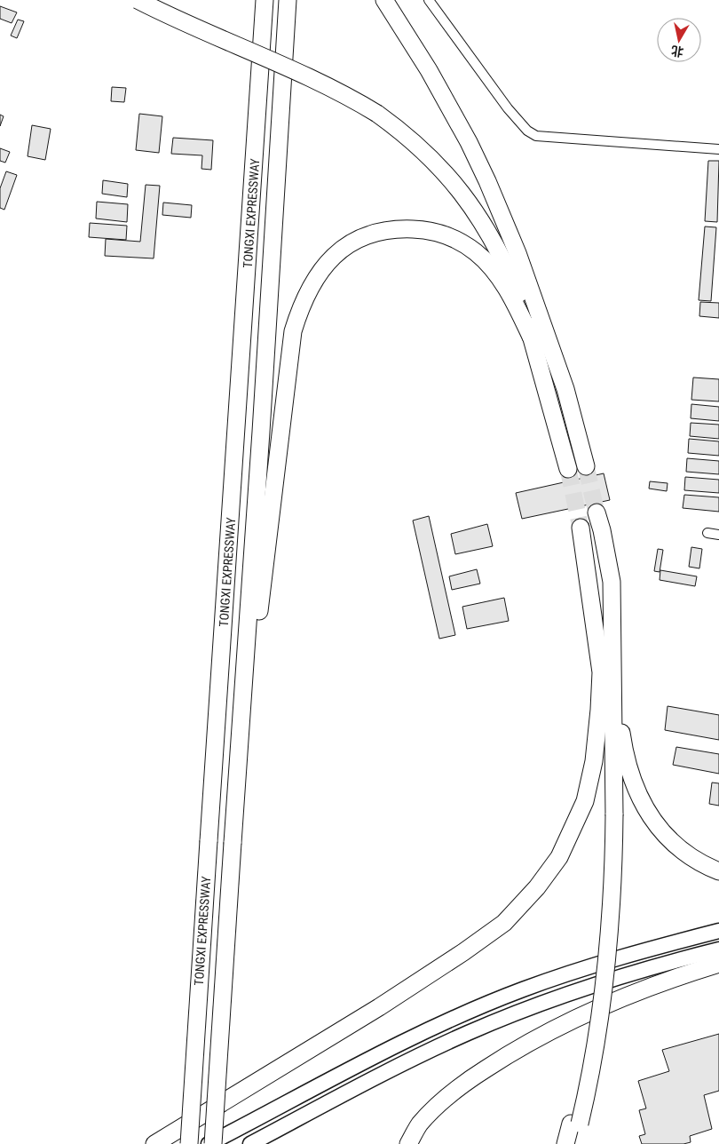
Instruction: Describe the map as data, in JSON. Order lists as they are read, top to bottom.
{
  "streets": {
    "highway": ["TONGXI EXPRESSWAY"]
  },
  "north": "bottom"
}
